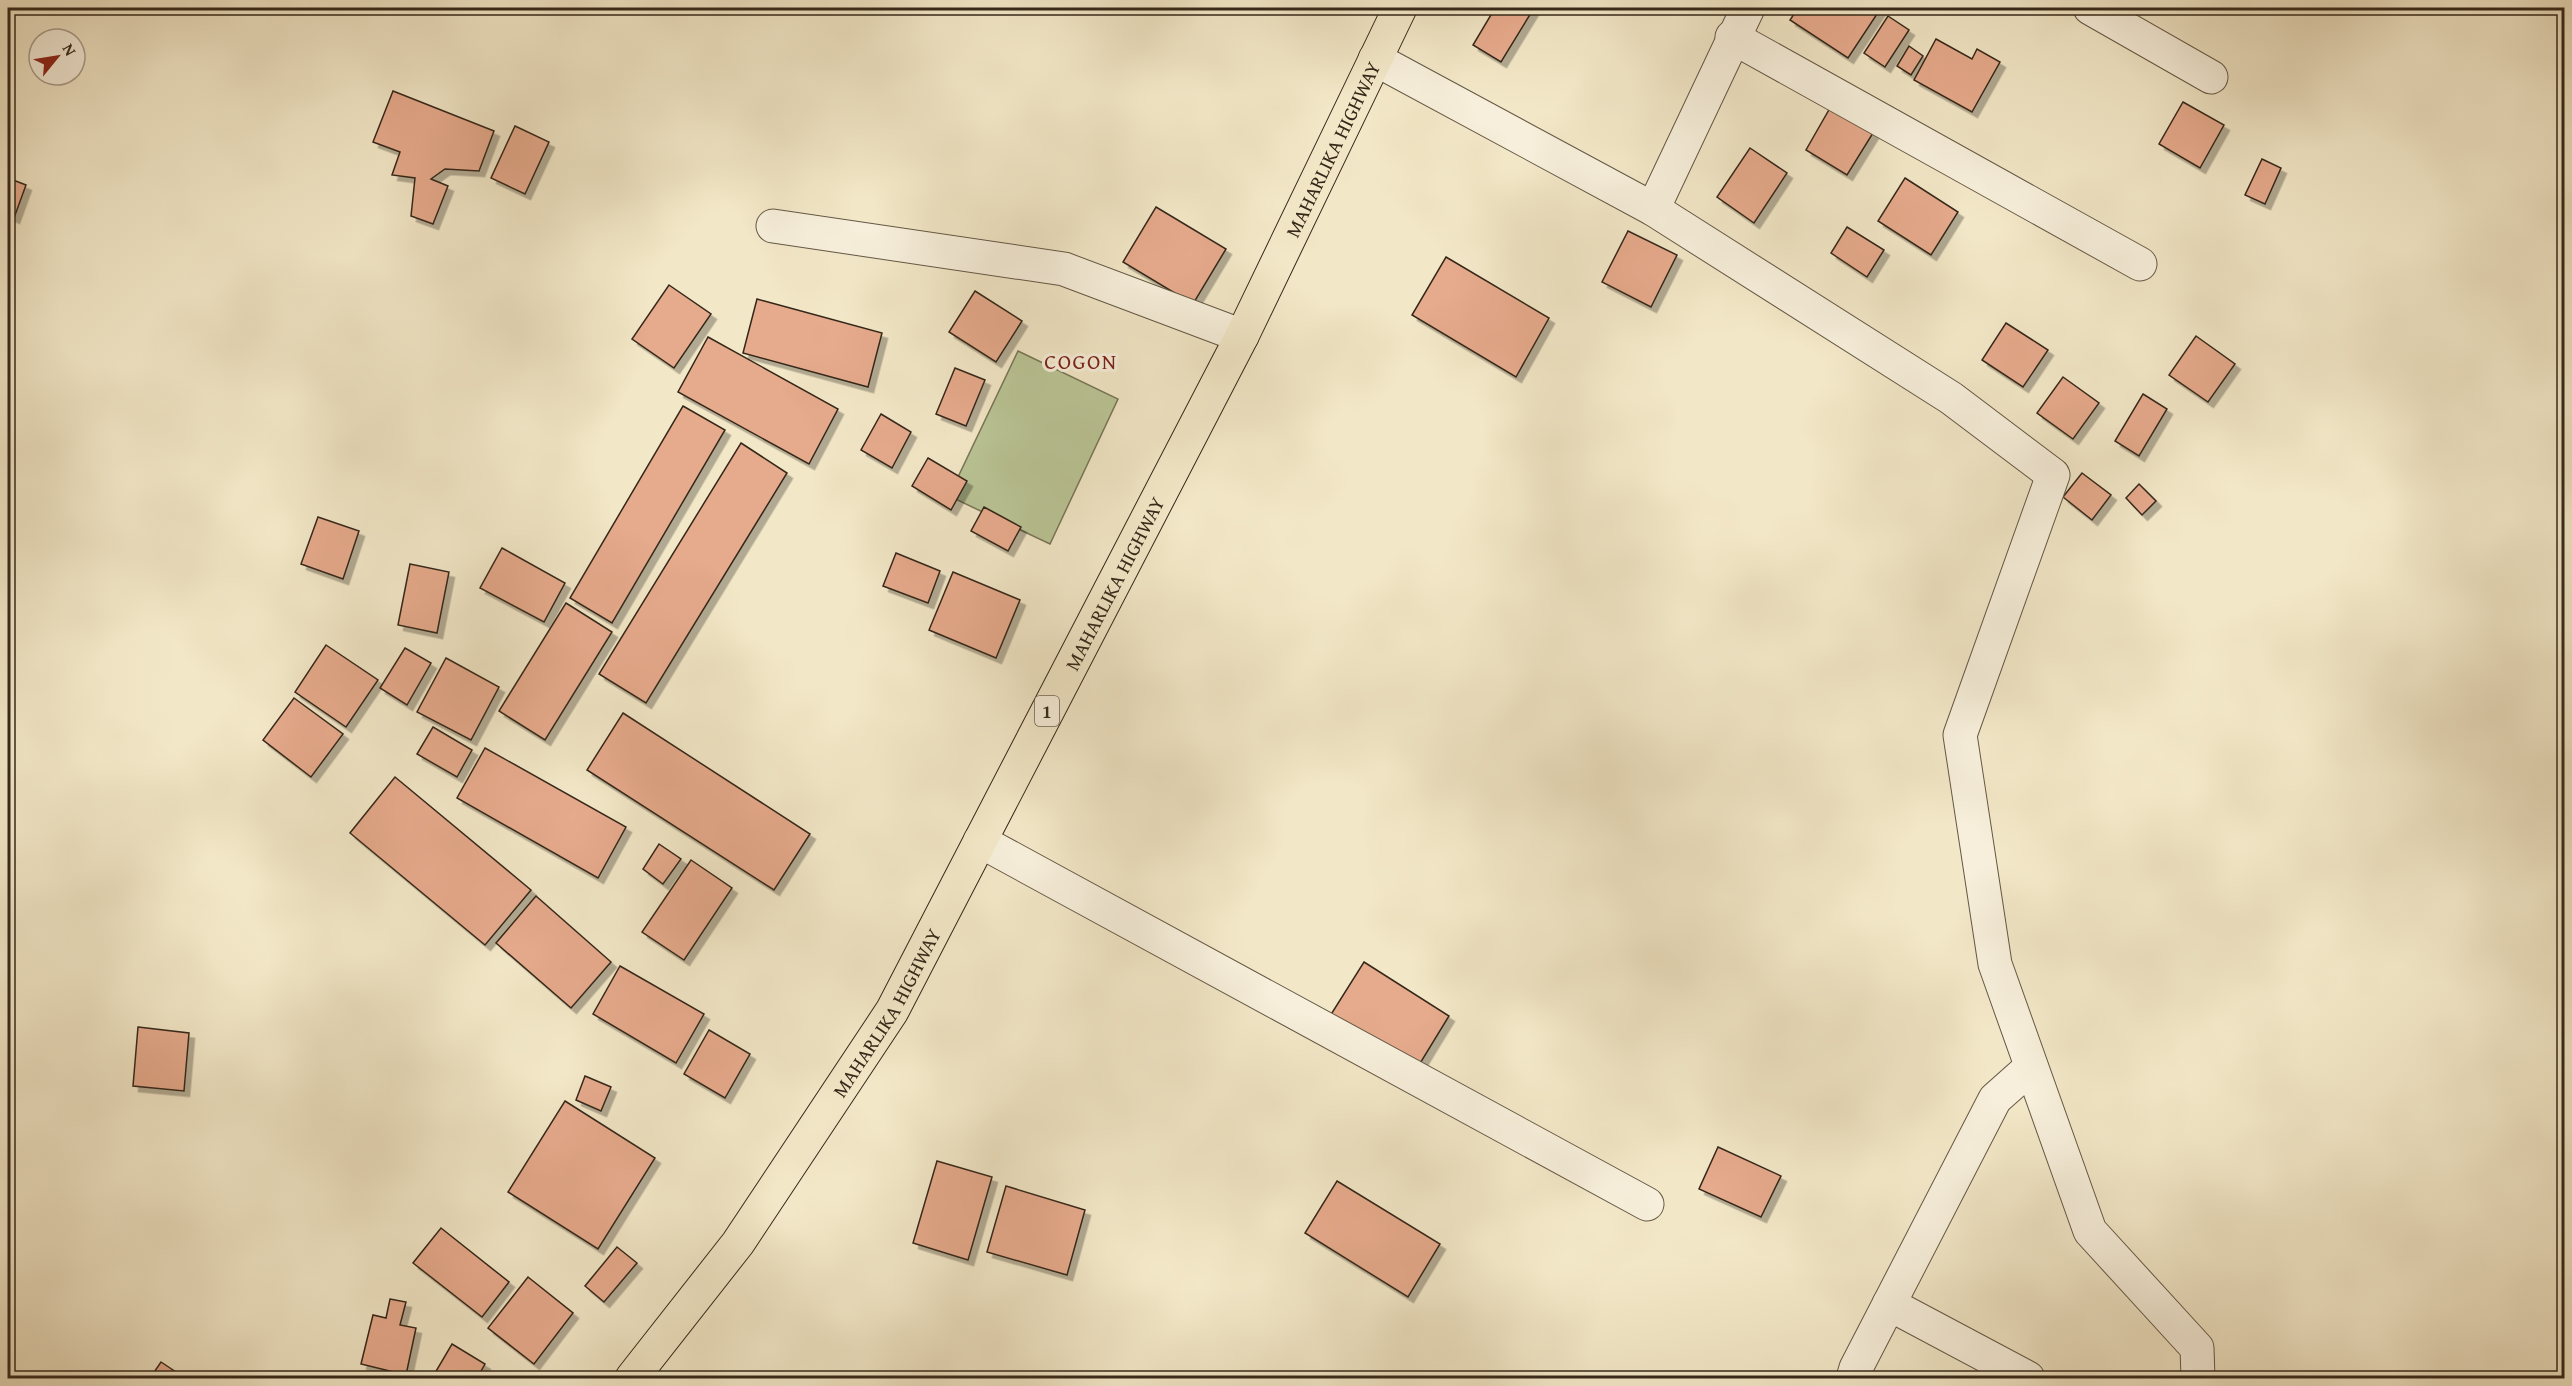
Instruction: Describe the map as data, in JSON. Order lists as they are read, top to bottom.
{
  "streets": {
    "highway": ["MAHARLIKA HIGHWAY", "1"]
  },
  "districts": ["COGON"],
  "north": "top right"
}
